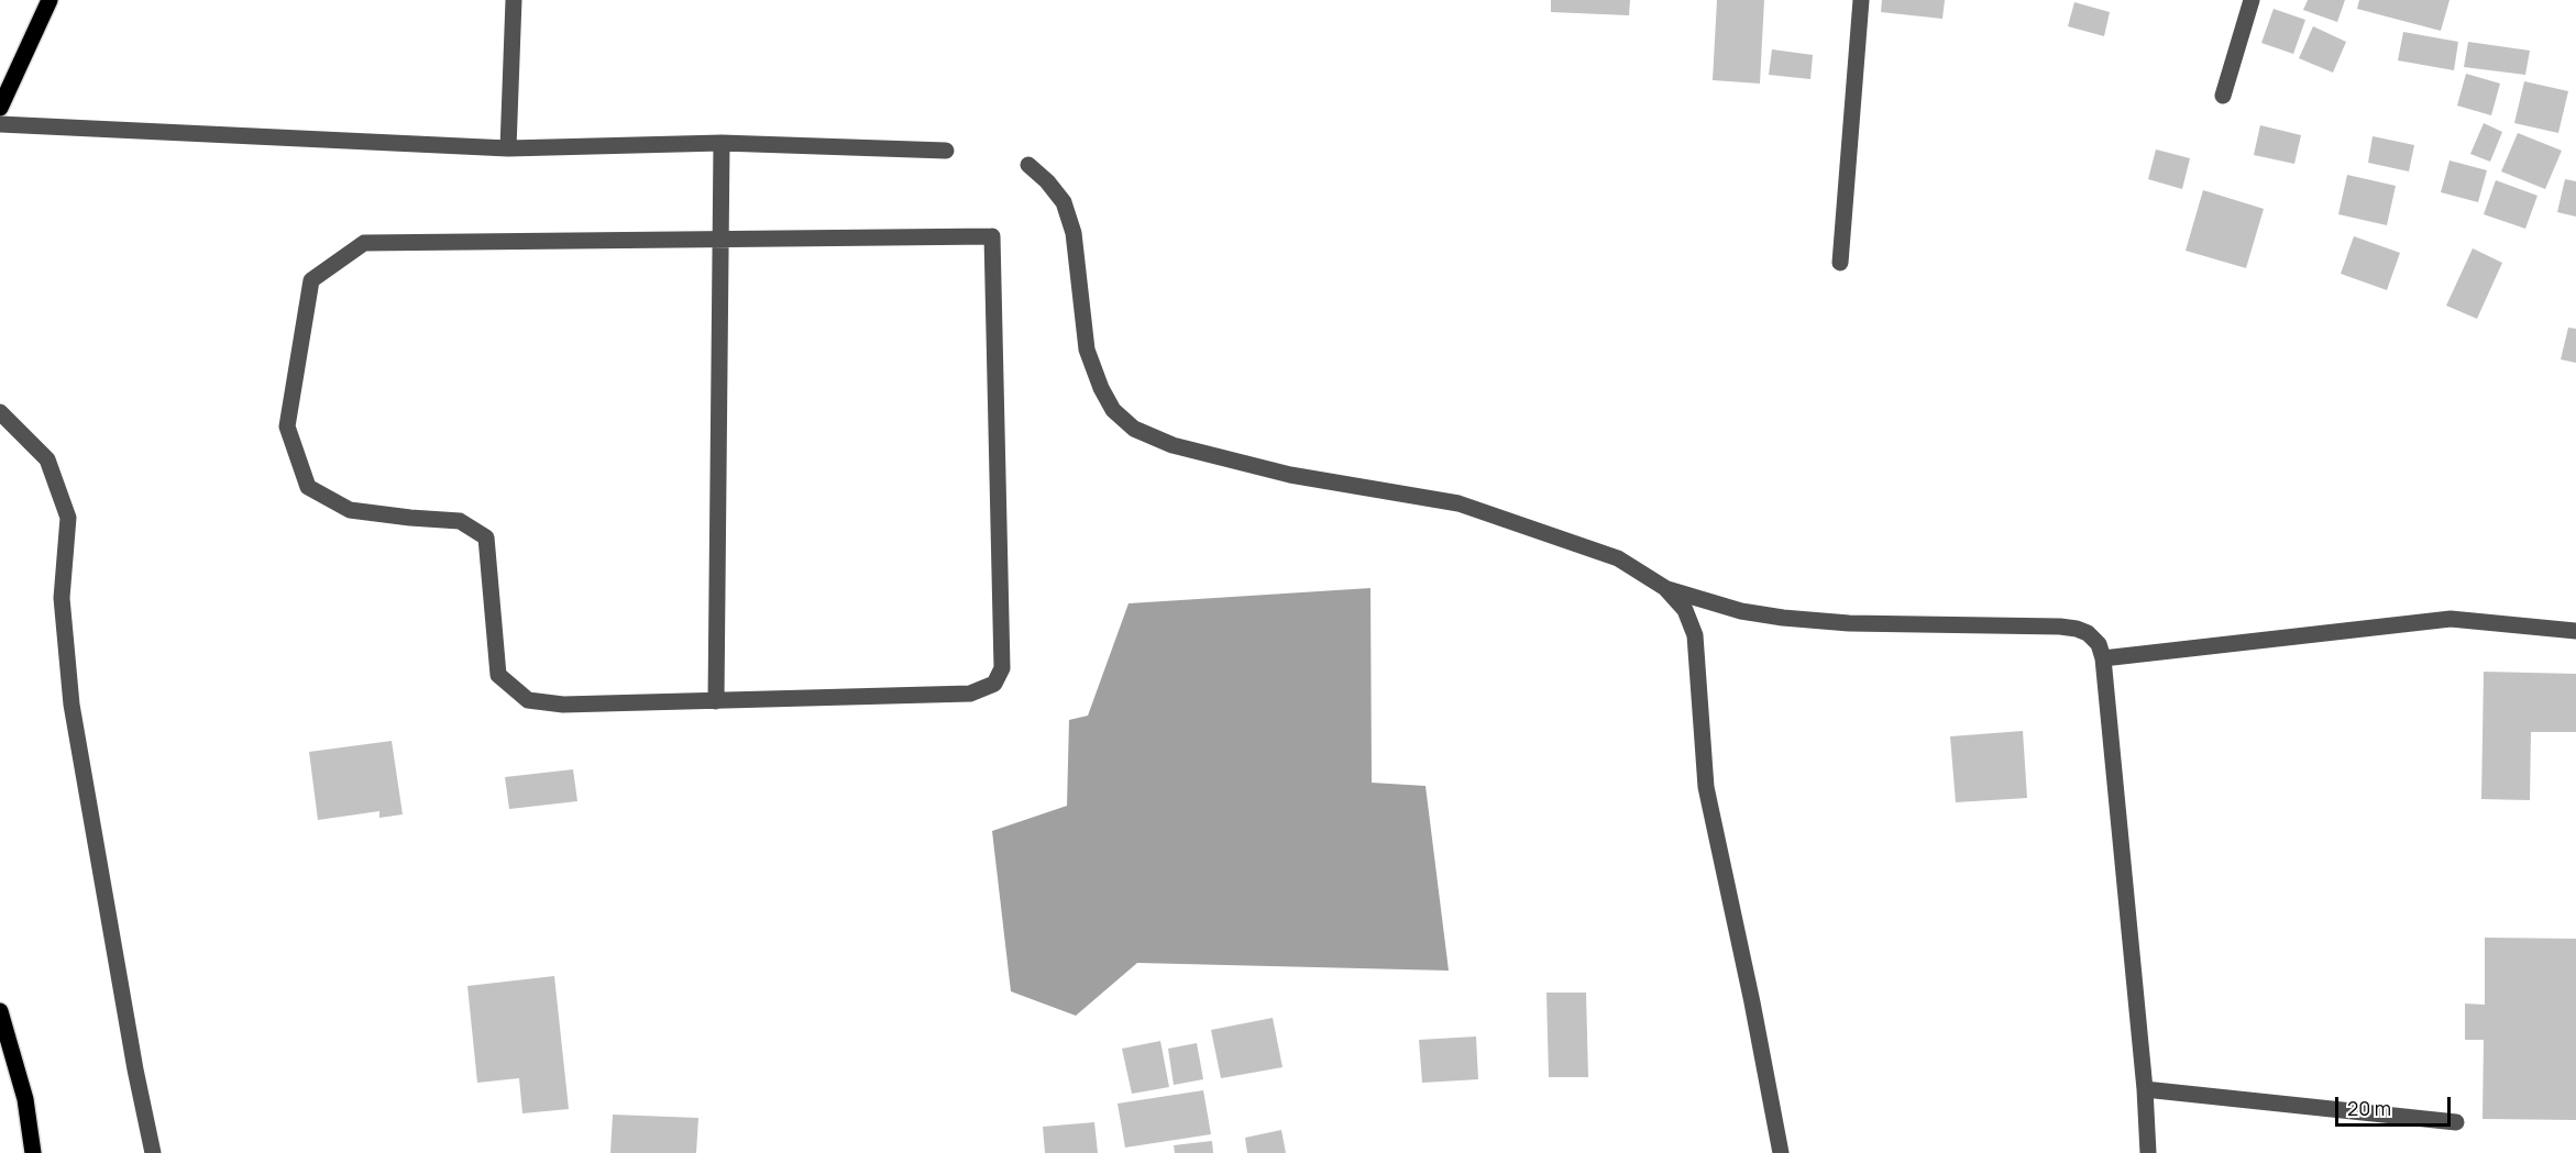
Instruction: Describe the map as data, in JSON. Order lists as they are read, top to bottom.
{
  "scale_bar": "20 m"
}
